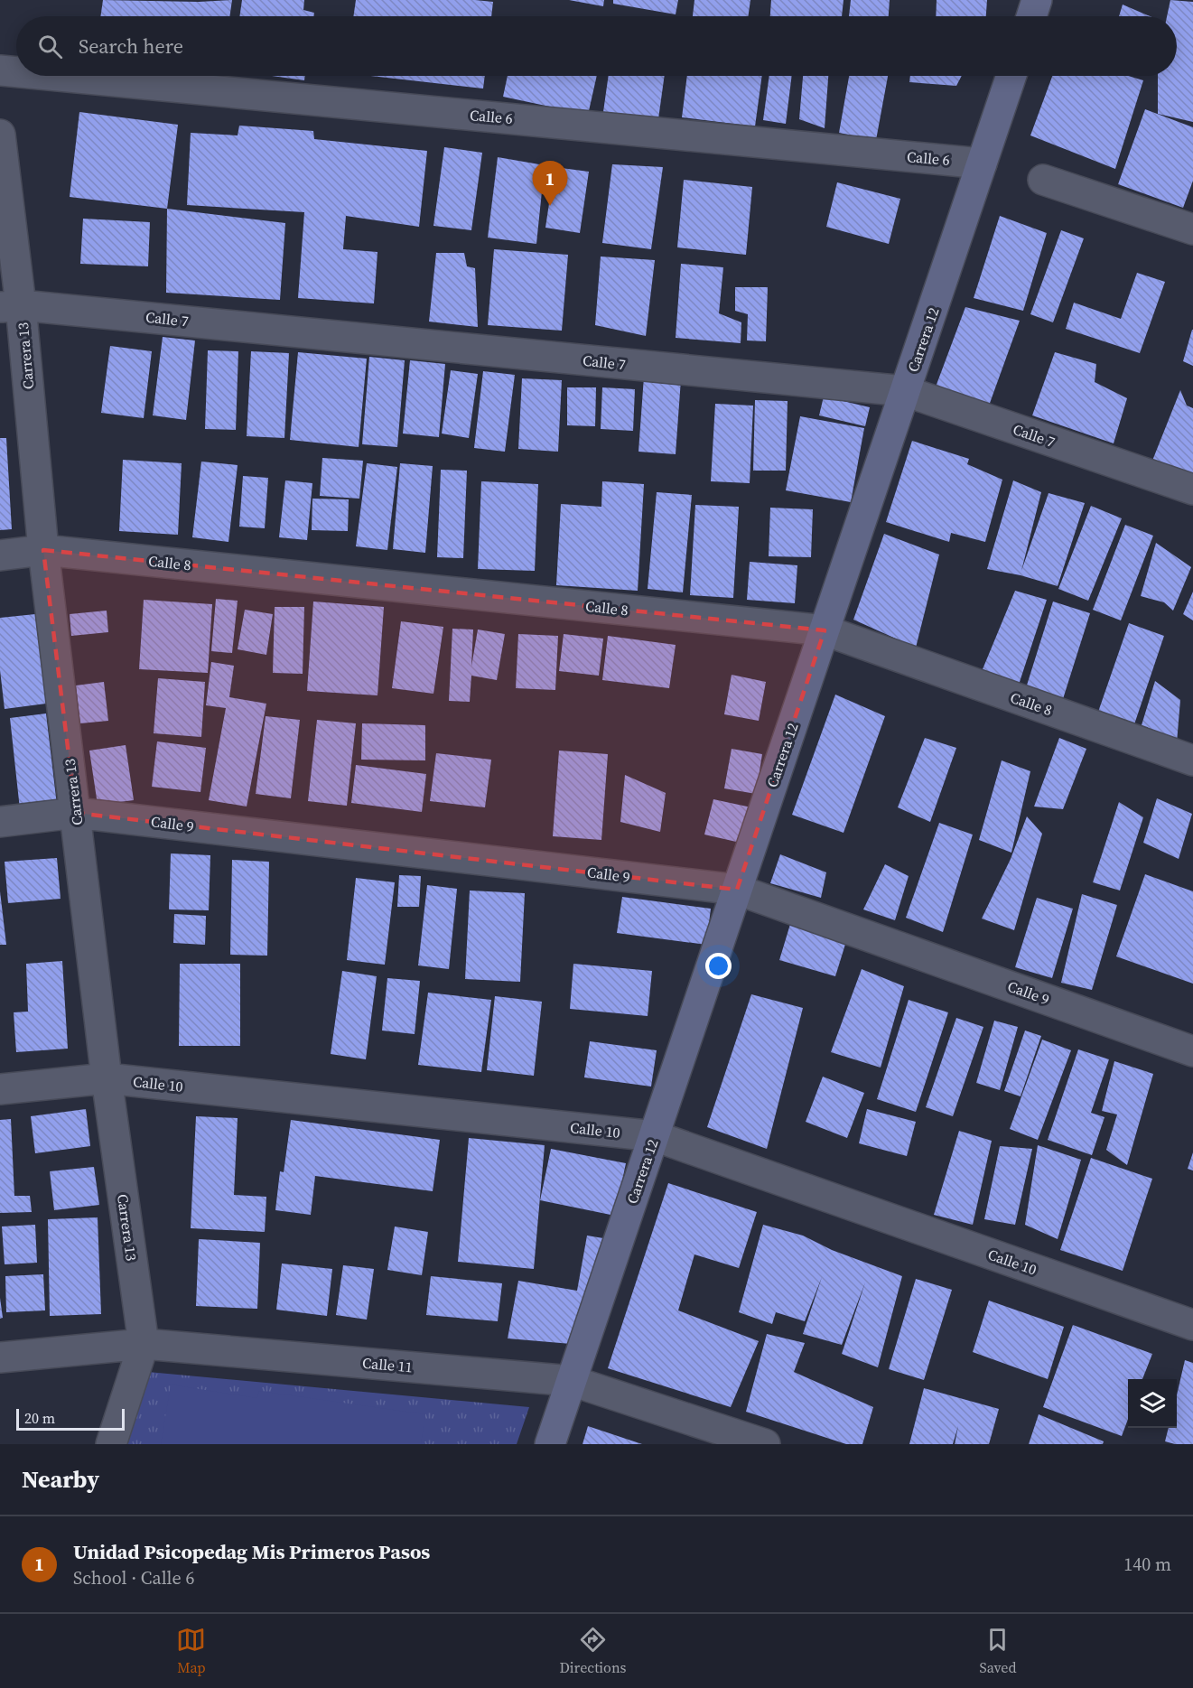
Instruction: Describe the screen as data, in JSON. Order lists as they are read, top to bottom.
{
  "streets": {
    "street": [
      "Calle 6",
      "Calle 7",
      "Carrera 12",
      "Carrera 13",
      "Calle 8",
      "Calle 9",
      "Calle 10",
      "Calle 11"
    ]
  },
  "crossings": [
    ["Calle 6", "Carrera 12"],
    ["Calle 7", "Carrera 12"],
    ["Calle 7", "Carrera 13"],
    ["Carrera 12", "Calle 8"],
    ["Carrera 12", "Calle 9"],
    ["Carrera 12", "Calle 10"],
    ["Carrera 12", "Calle 11"],
    ["Carrera 13", "Calle 8"],
    ["Carrera 13", "Calle 9"],
    ["Carrera 13", "Calle 10"],
    ["Carrera 13", "Calle 11"]
  ],
  "scale_bar": "20 m",
  "page": {
    "search": "Search here",
    "pins": "1",
    "scale": "20 m",
    "heading": "Nearby",
    "list": [
      {
        "mark": "1",
        "name": "Unidad Psicopedag Mis Primeros Pasos",
        "note": "School · Calle 6",
        "value": "140 m"
      }
    ],
    "nav": ["Map", "Directions", "Saved"]
  }
}
